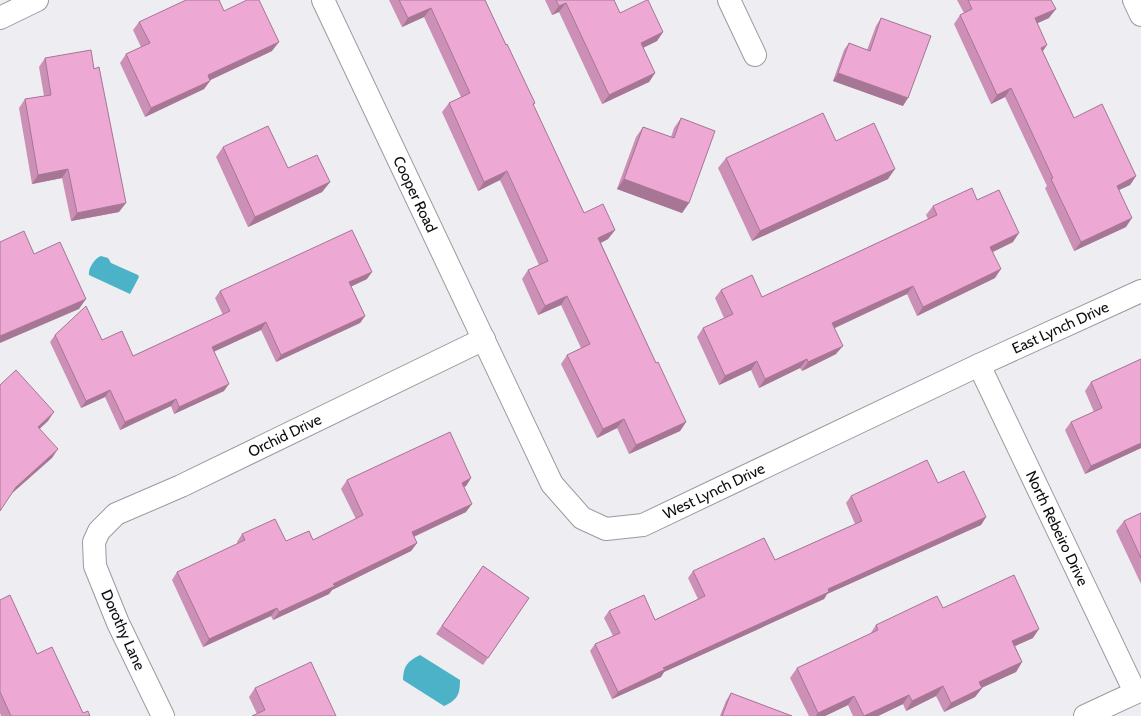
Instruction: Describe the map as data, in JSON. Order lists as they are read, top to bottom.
{
  "streets": {
    "street": [
      "Cooper Road",
      "East Lynch Drive",
      "Orchid Drive",
      "West Lynch Drive",
      "North Rebeiro Drive",
      "Dorothy Lane"
    ]
  },
  "crossings": [
    ["Cooper Road", "Orchid Drive"],
    ["Cooper Road", "West Lynch Drive"],
    ["East Lynch Drive", "West Lynch Drive"],
    ["East Lynch Drive", "North Rebeiro Drive"],
    ["Orchid Drive", "Dorothy Lane"],
    ["West Lynch Drive", "North Rebeiro Drive"]
  ]
}
